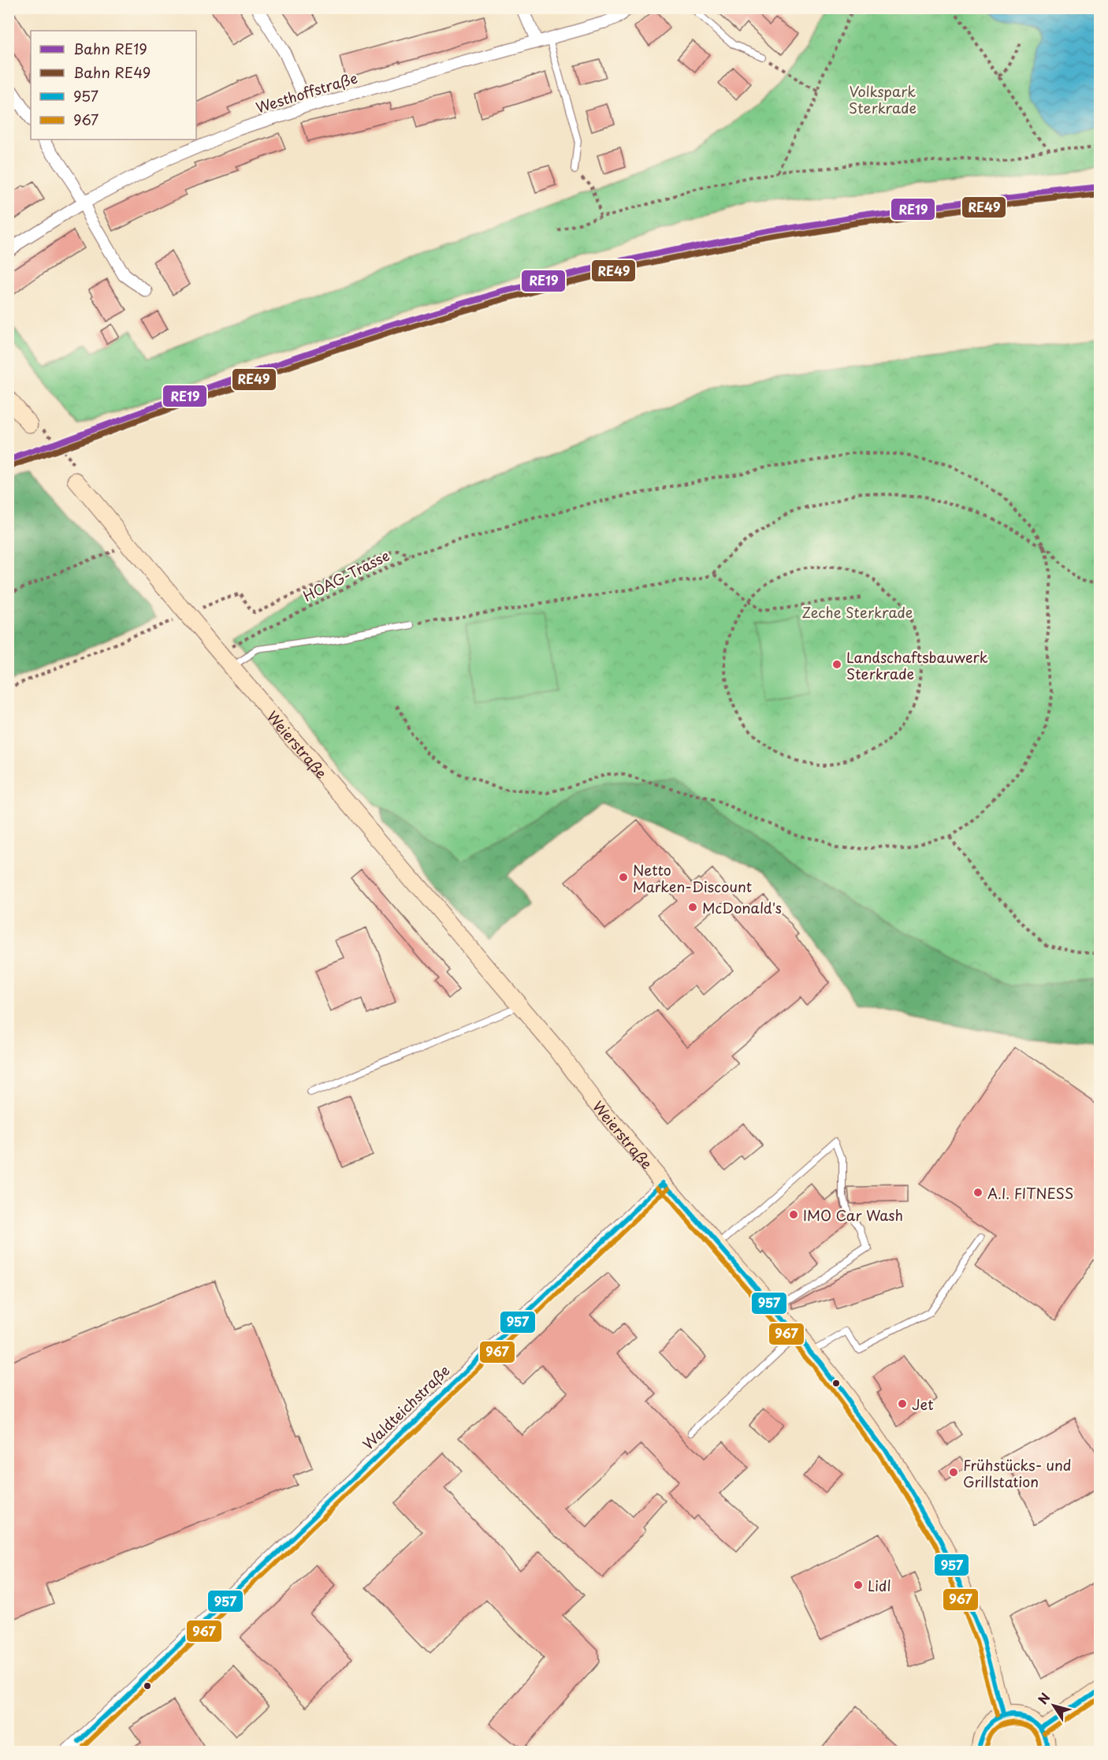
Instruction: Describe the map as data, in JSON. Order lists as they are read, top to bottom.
{
  "streets": {
    "main road": ["Weierstraße"],
    "street": ["Westhoffstraße", "Waldteichstraße"],
    "path": ["HOAG-Trasse"]
  },
  "crossings": [
    ["HOAG-Trasse", "Weierstraße"],
    ["Weierstraße", "Waldteichstraße"]
  ],
  "parks": ["Volkspark Sterkrade", "Zeche Sterkrade"],
  "places": [
    "Landschaftsbauwerk Sterkrade",
    "Netto Marken-Discount",
    "McDonald's",
    "A.I. FITNESS",
    "IMO Car Wash",
    "Jet",
    "Frühstücks- und Grillstation",
    "Lidl"
  ],
  "lines": [
    "rail line RE19",
    "rail line RE49",
    "transit line 957",
    "transit line 967"
  ],
  "legend": [
    "Bahn RE19",
    "Bahn RE49",
    "957",
    "967"
  ],
  "north": "top left"
}
